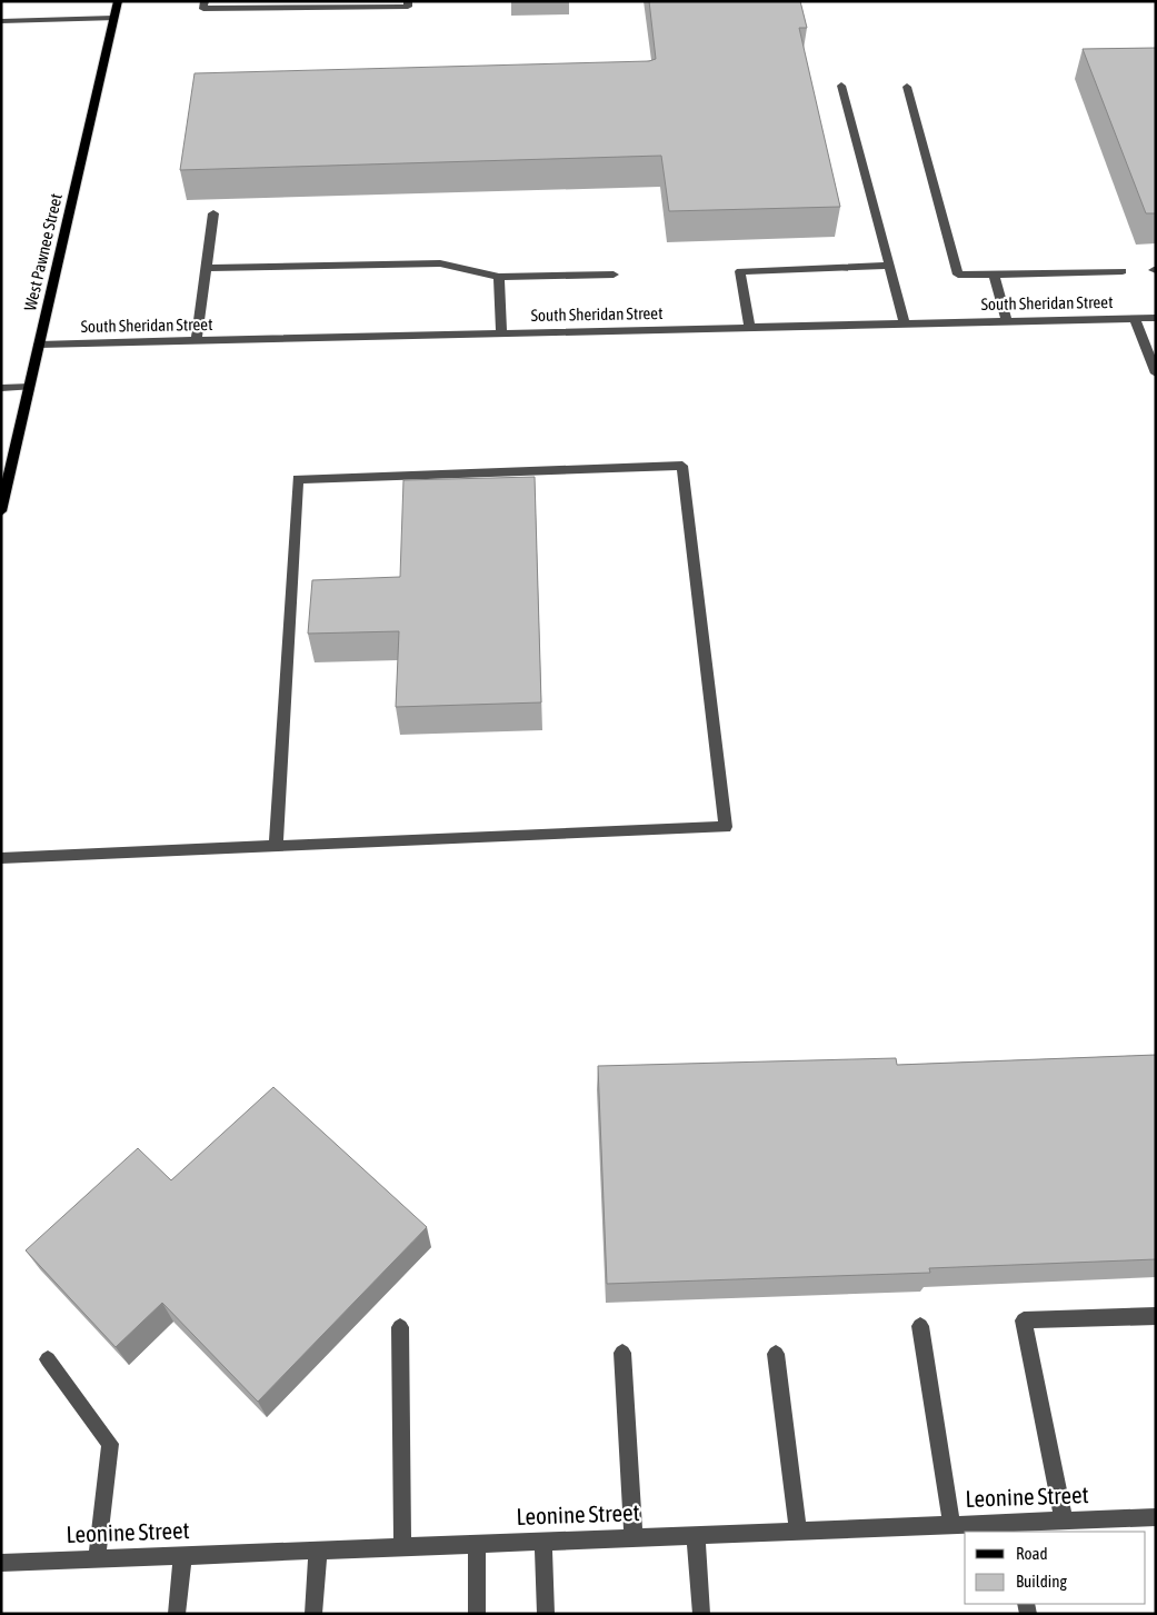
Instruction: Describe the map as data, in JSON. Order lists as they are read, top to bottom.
{
  "streets": {
    "main road": ["West Pawnee Street"],
    "street": ["South Sheridan Street", "Leonine Street"]
  },
  "crossings": [
    ["West Pawnee Street", "South Sheridan Street"]
  ],
  "legend": ["Road", "Building"]
}
